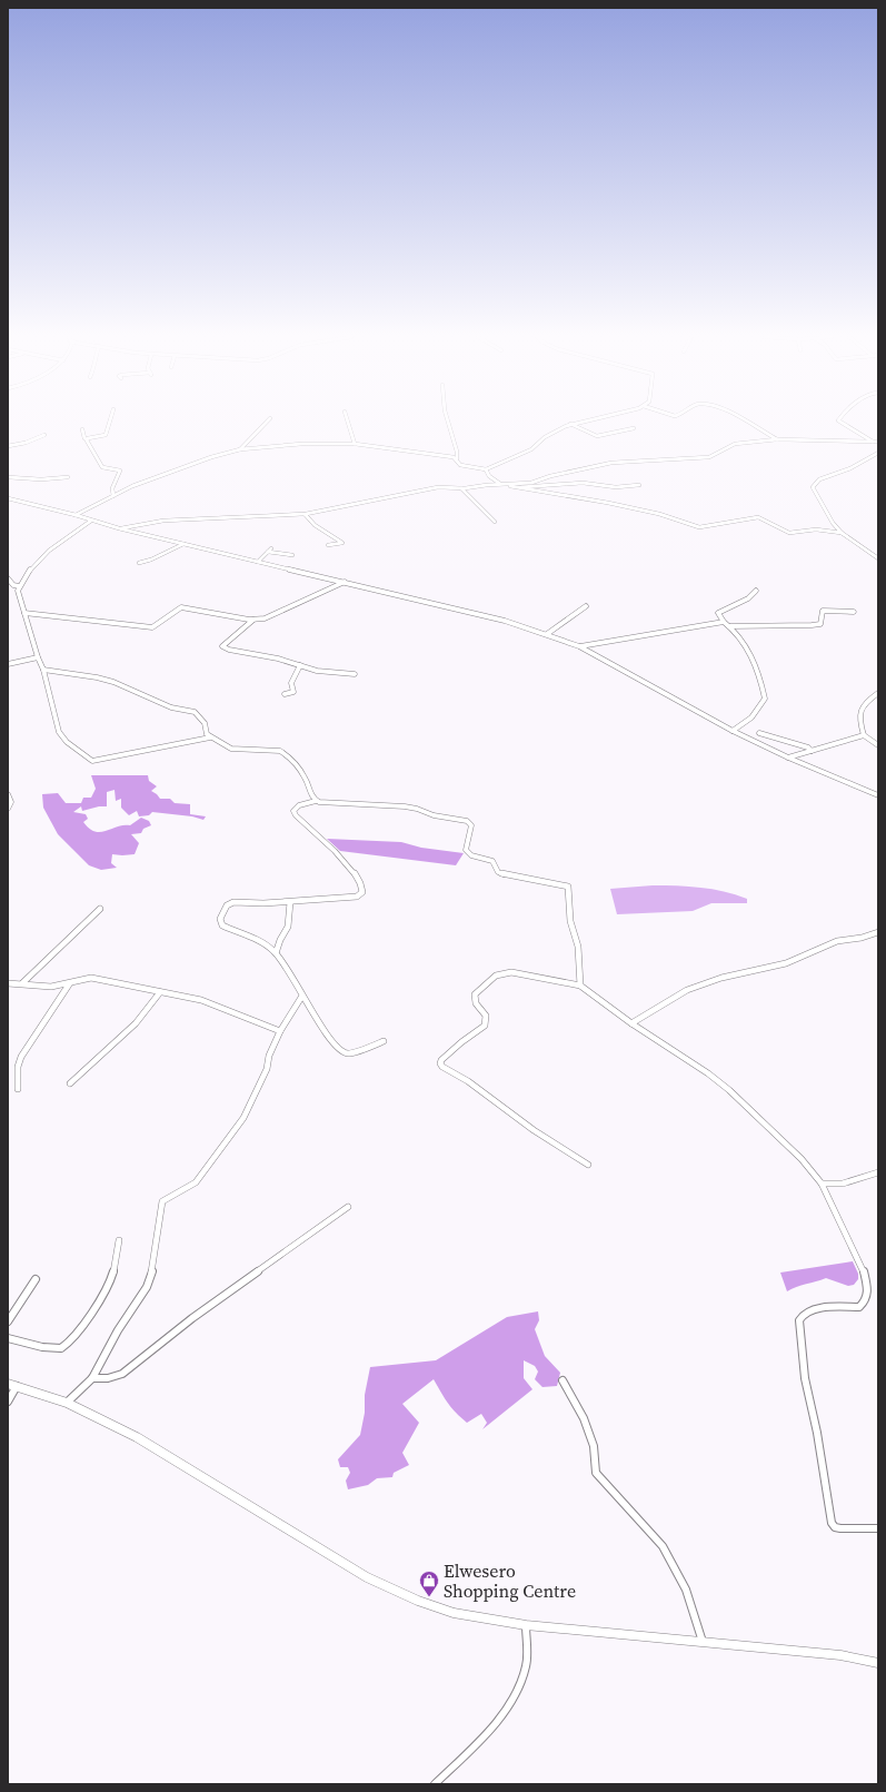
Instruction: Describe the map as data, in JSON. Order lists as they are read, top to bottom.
{
  "places": {
    "shop": ["Elwesero Shopping Centre"]
  }
}
